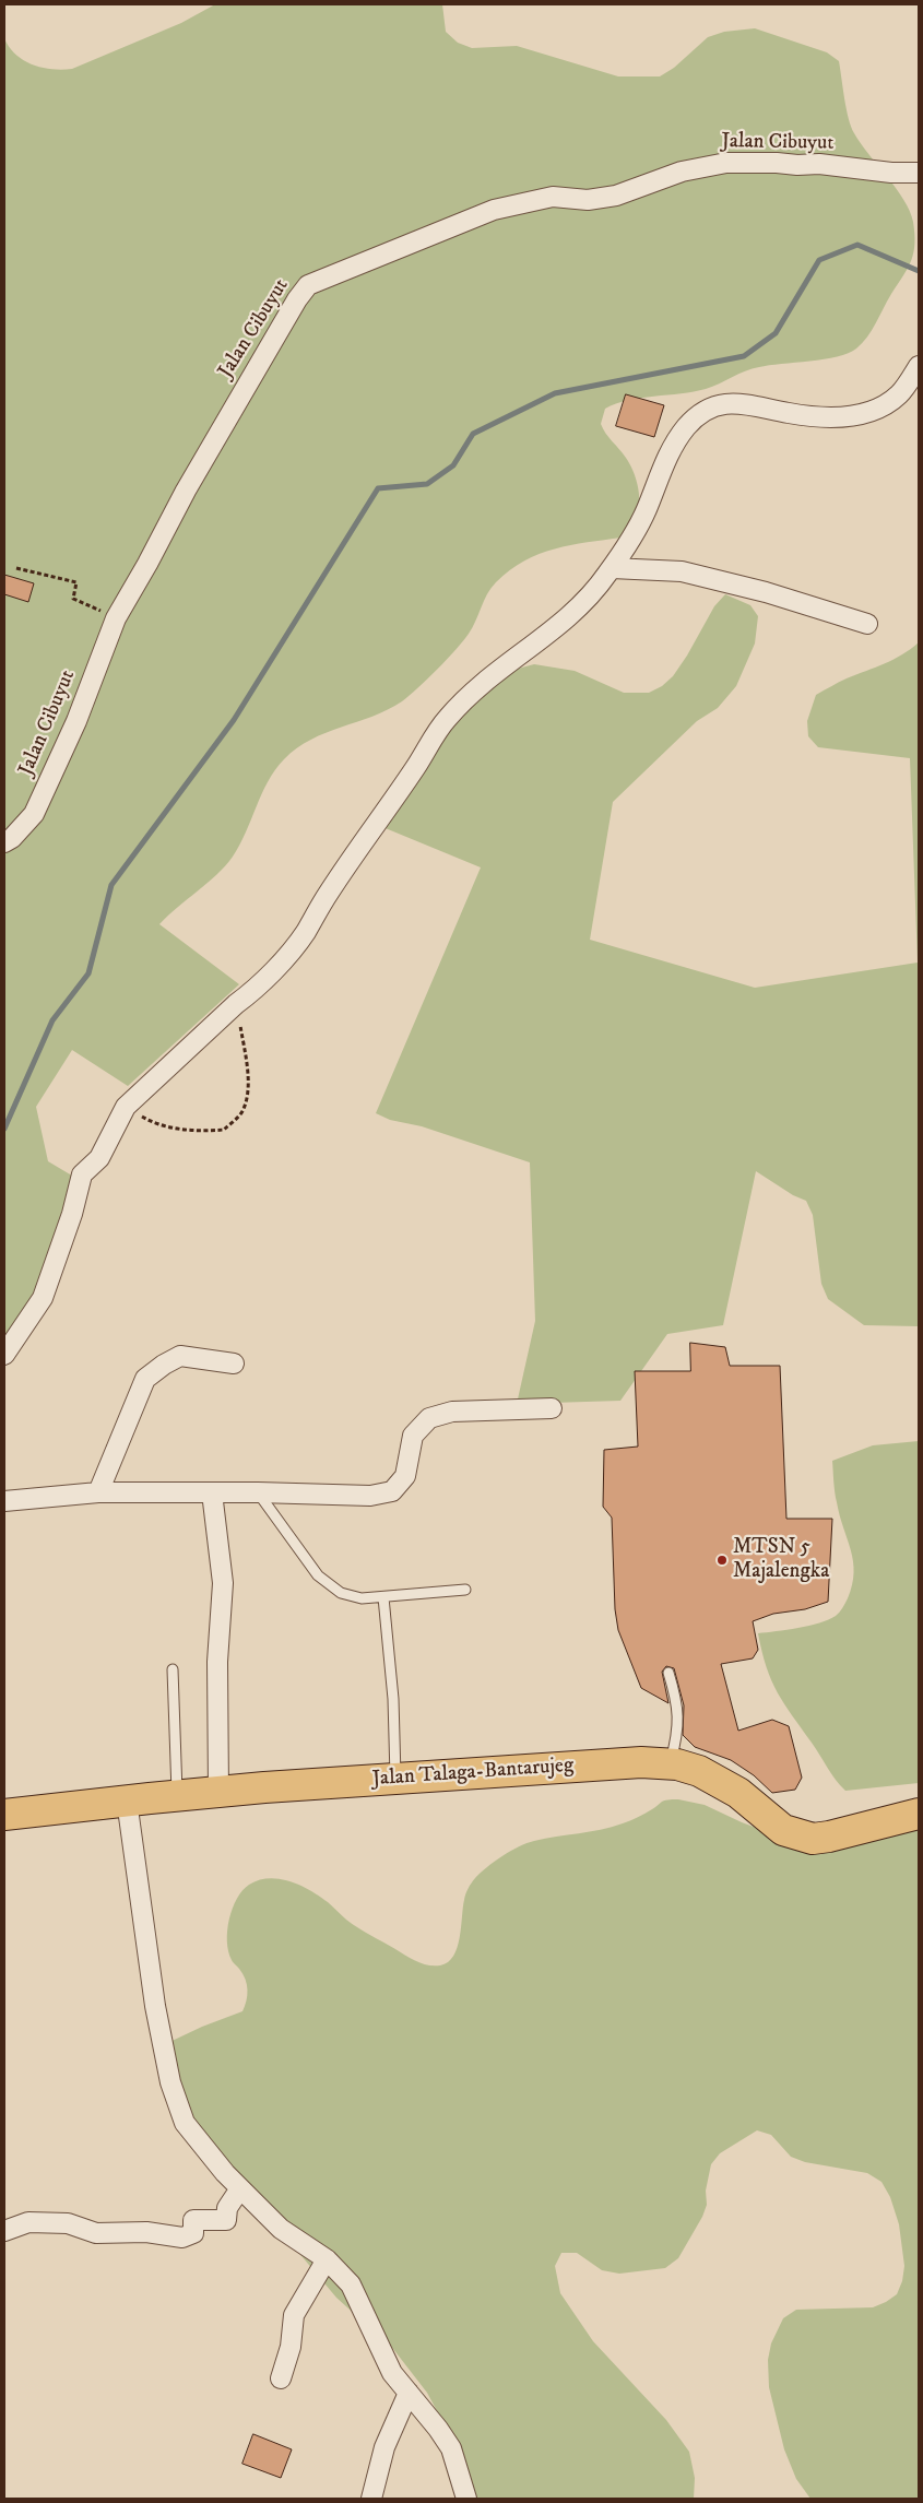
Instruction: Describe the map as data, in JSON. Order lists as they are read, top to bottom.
{
  "streets": {
    "main road": ["Jalan Talaga-Bantarujeg"],
    "street": ["Jalan Cibuyut"]
  },
  "places": ["MTSN 5 Majalengka"]
}
